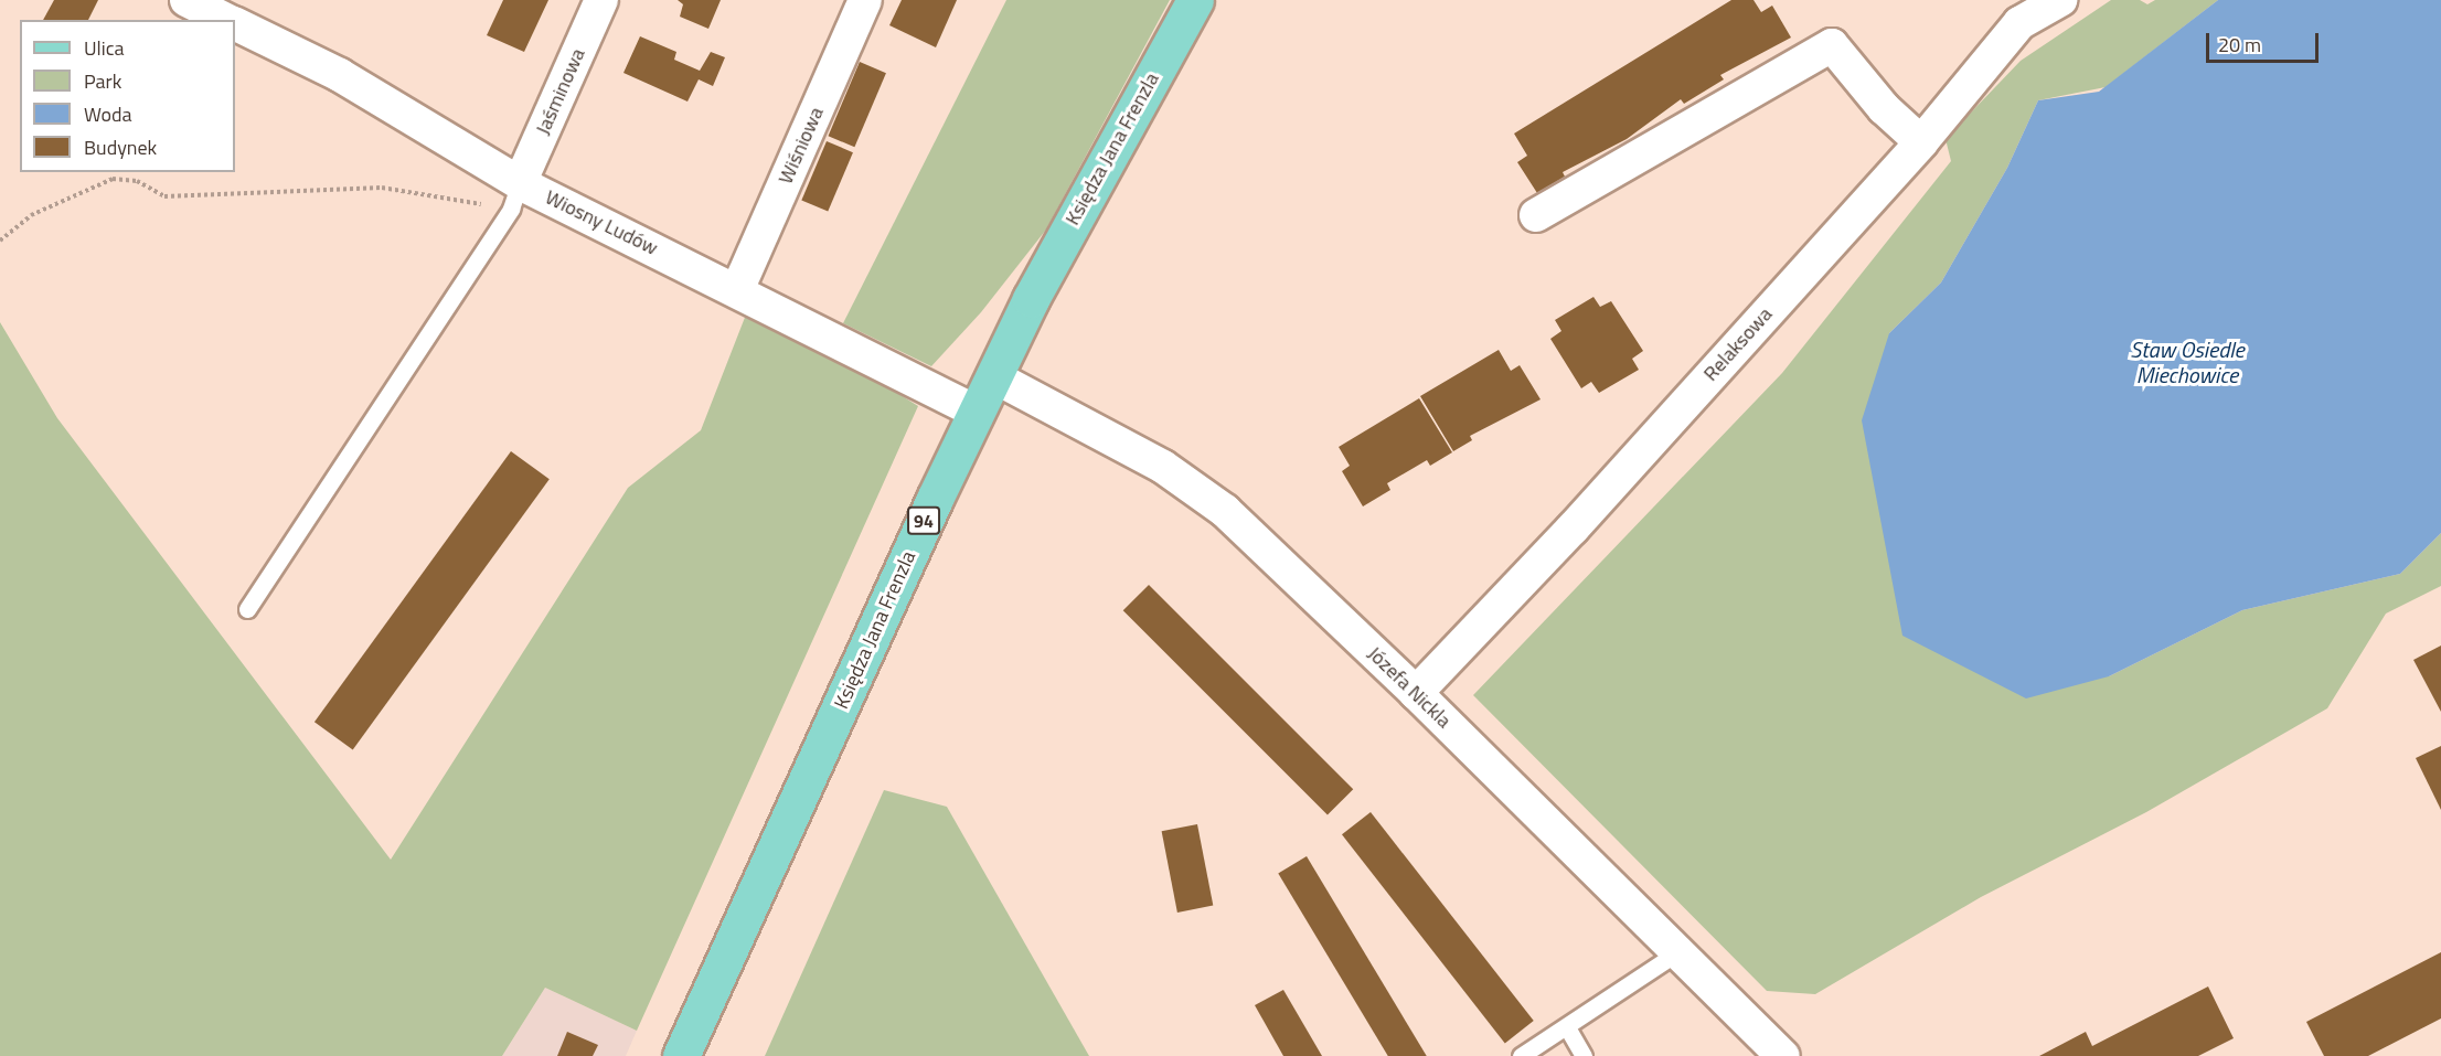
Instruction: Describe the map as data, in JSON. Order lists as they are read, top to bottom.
{
  "streets": {
    "main road": ["Księdza Jana Frenzla", "94"],
    "street": [
      "Jaśminowa",
      "Wiśniowa",
      "Wiosny Ludów",
      "Relaksowa",
      "Józefa Nickla"
    ]
  },
  "crossings": [
    ["Jaśminowa", "Wiosny Ludów"],
    ["Wiśniowa", "Wiosny Ludów"],
    ["Księdza Jana Frenzla", "Wiosny Ludów"],
    ["Księdza Jana Frenzla", "Józefa Nickla"],
    ["Relaksowa", "Józefa Nickla"]
  ],
  "water": ["Staw Osiedle Miechowice"],
  "legend": [
    "Ulica",
    "Park",
    "Woda",
    "Budynek"
  ],
  "scale_bar": "20 m"
}
